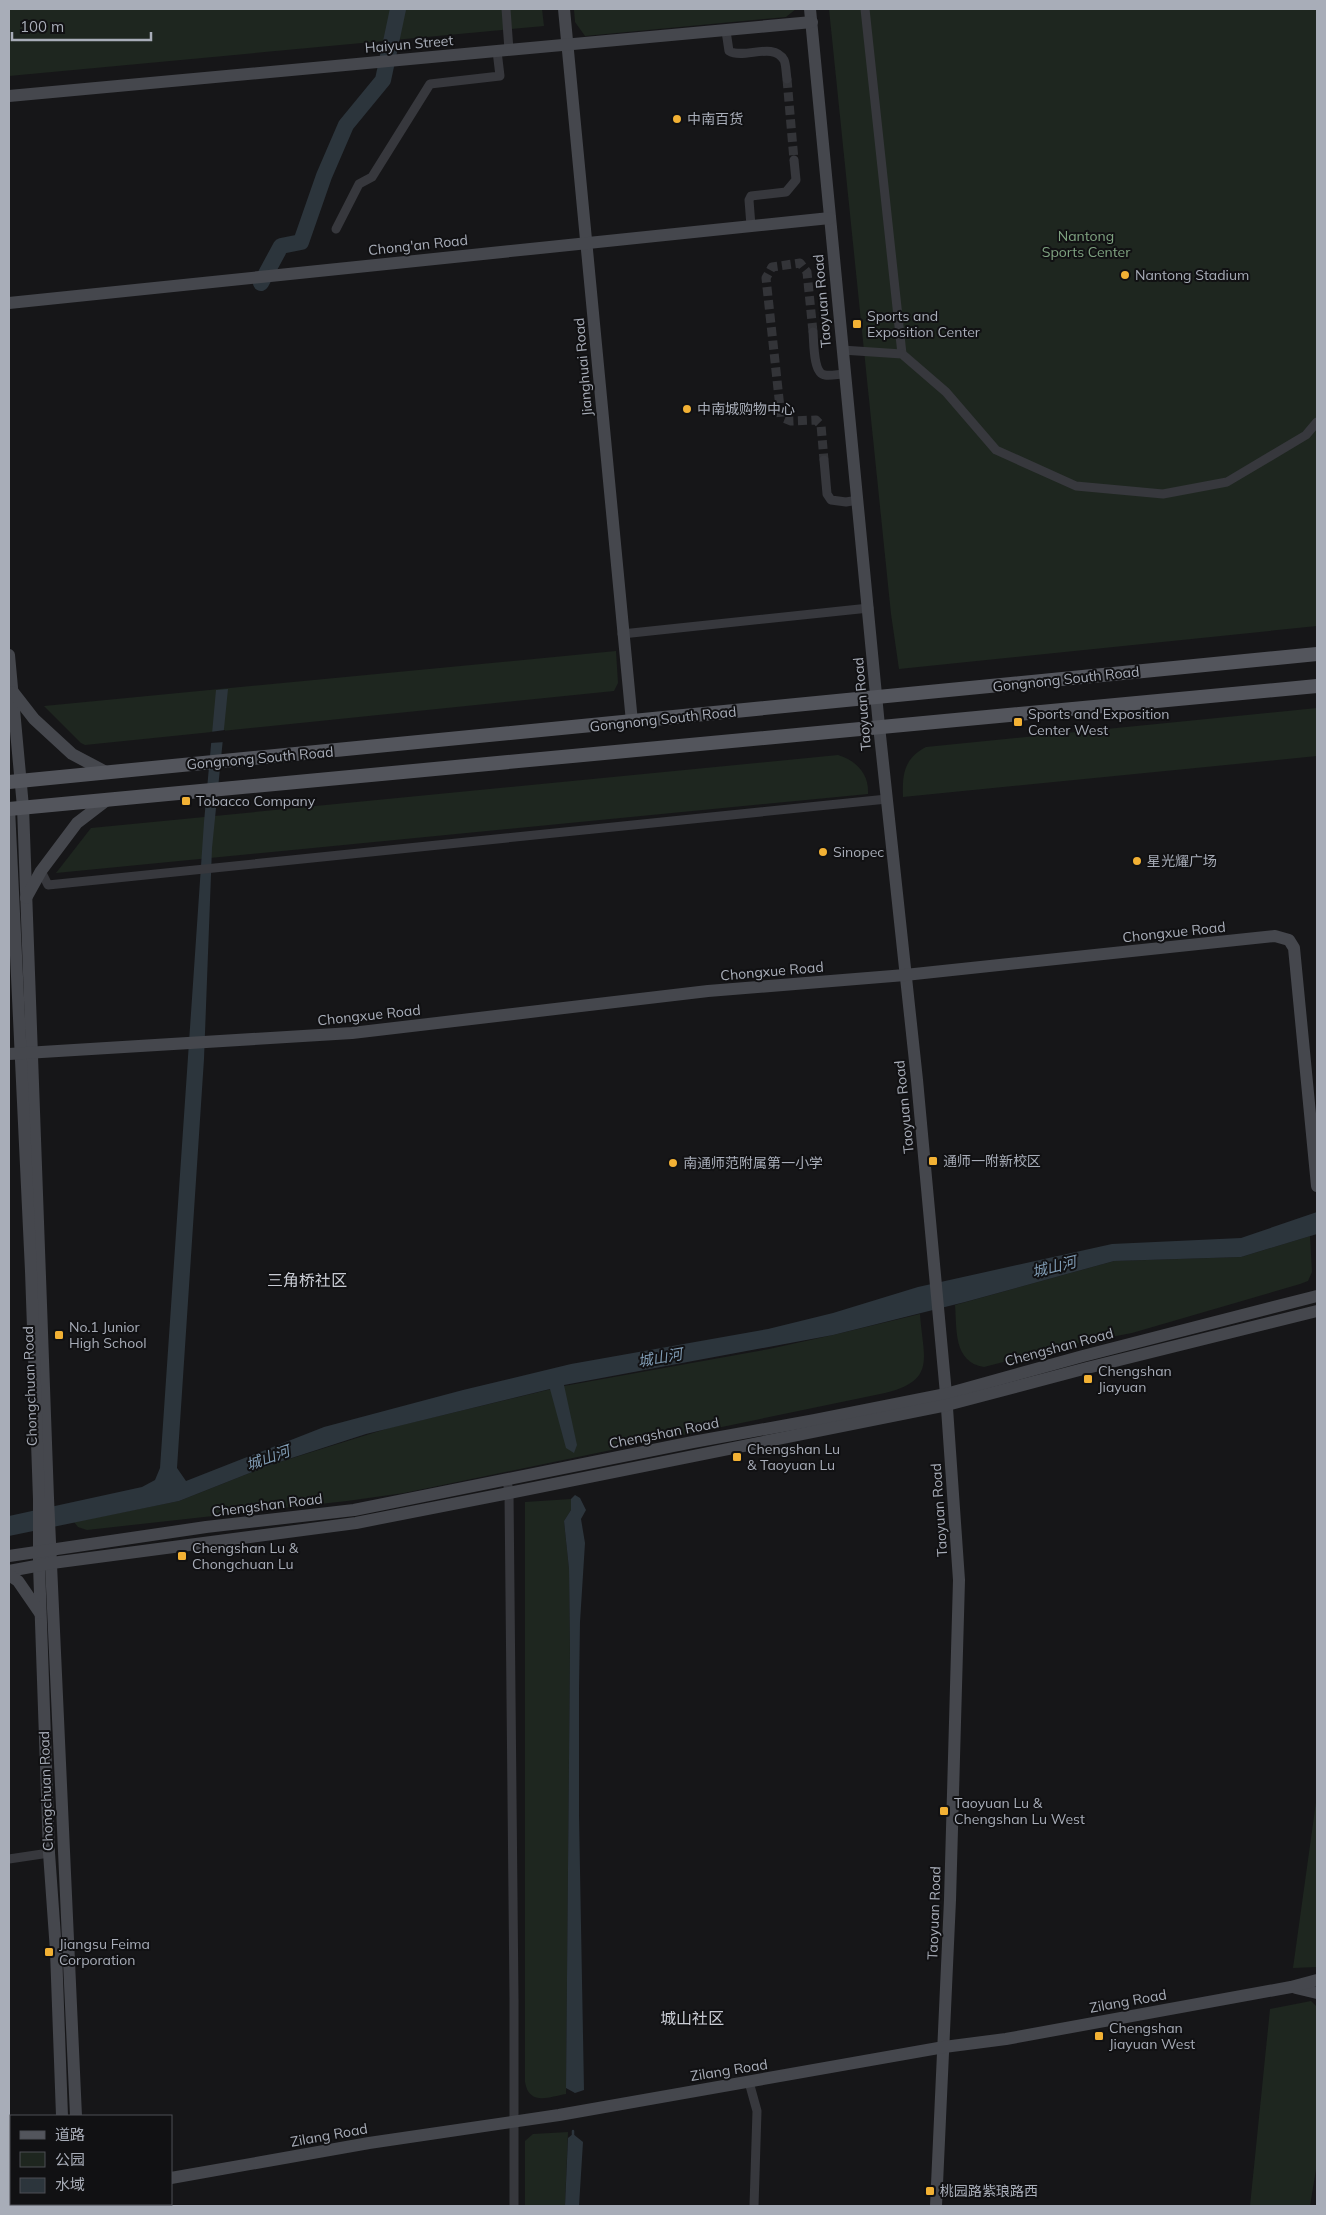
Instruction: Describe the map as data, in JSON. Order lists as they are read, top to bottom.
{
  "streets": {
    "main road": ["Gongnong South Road"],
    "street": [
      "Haiyun Street",
      "Chong'an Road",
      "Taoyuan Road",
      "Jianghuai Road",
      "Chongxue Road",
      "Chengshan Road",
      "Chongchuan Road",
      "Zilang Road"
    ]
  },
  "crossings": [
    ["Haiyun Street", "Taoyuan Road"],
    ["Haiyun Street", "Jianghuai Road"],
    ["Chong'an Road", "Taoyuan Road"],
    ["Chong'an Road", "Jianghuai Road"],
    ["Taoyuan Road", "Gongnong South Road"],
    ["Taoyuan Road", "Chongxue Road"],
    ["Taoyuan Road", "Chengshan Road"],
    ["Taoyuan Road", "Zilang Road"],
    ["Jianghuai Road", "Gongnong South Road"],
    ["Gongnong South Road", "Chongchuan Road"],
    ["Chongxue Road", "Chongchuan Road"],
    ["Chengshan Road", "Chongchuan Road"]
  ],
  "districts": ["三角桥社区", "城山社区"],
  "water": ["城山河"],
  "parks": ["Nantong Sports Center"],
  "places": {
    "other": [
      "中南百货",
      "Nantong Stadium",
      "中南城购物中心",
      "Sinopec",
      "星光耀广场",
      "南通师范附属第一小学"
    ],
    "transit": [
      "Sports and Exposition Center",
      "Sports and Exposition Center West",
      "Tobacco Company",
      "通师一附新校区",
      "No.1 Junior High School",
      "Chengshan Jiayuan",
      "Chengshan Lu & Taoyuan Lu",
      "Chengshan Lu & Chongchuan Lu",
      "Taoyuan Lu & Chengshan Lu West",
      "Jiangsu Feima Corporation",
      "Chengshan Jiayuan West",
      "桃园路紫琅路西"
    ]
  },
  "legend": ["道路", "公园", "水域"],
  "scale_bar": "100 m"
}
